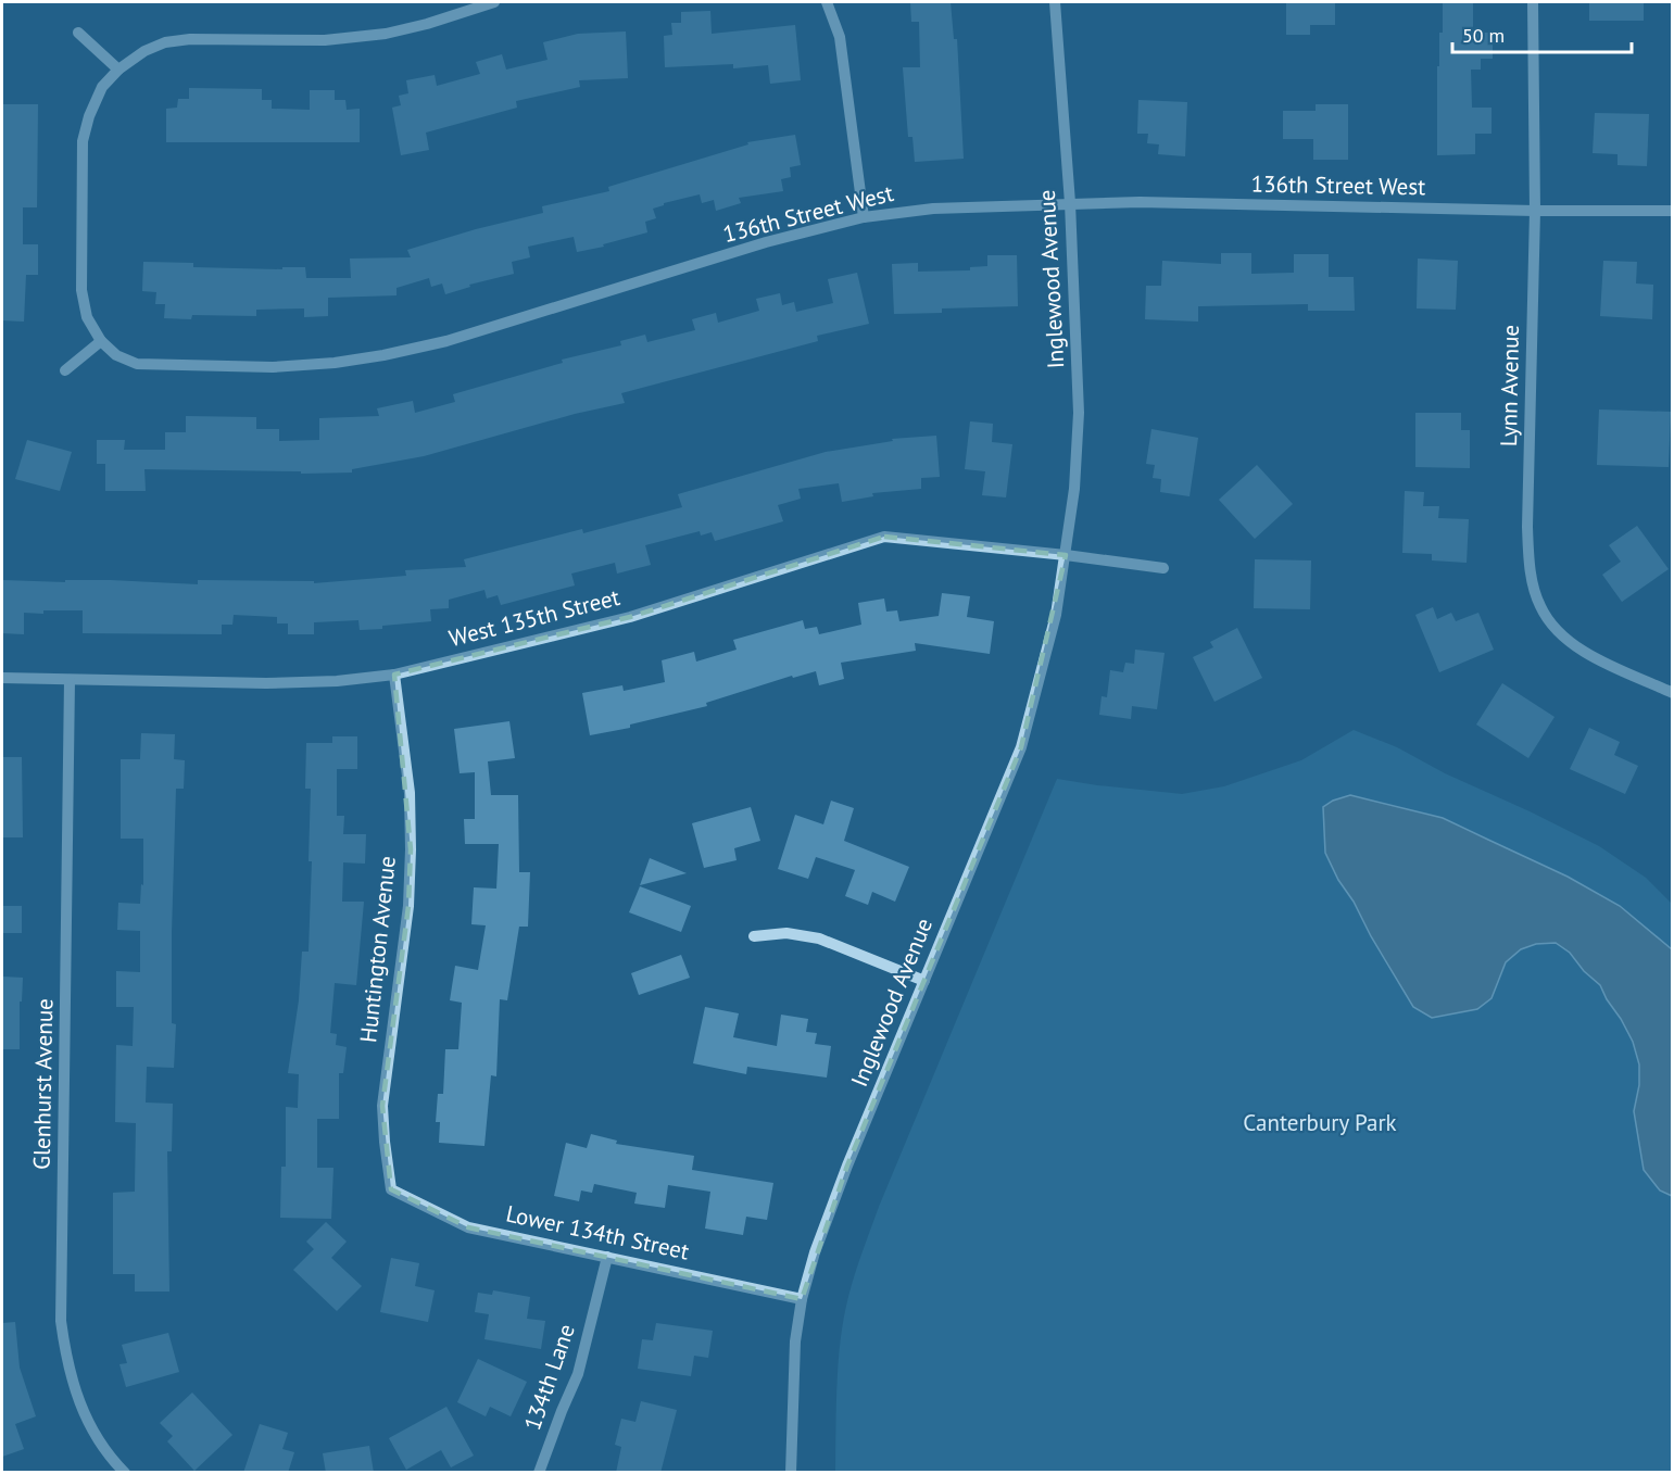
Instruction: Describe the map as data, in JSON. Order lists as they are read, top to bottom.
{
  "streets": {
    "street": [
      "136th Street West",
      "Inglewood Avenue",
      "Lynn Avenue",
      "West 135th Street",
      "Huntington Avenue",
      "Glenhurst Avenue",
      "Lower 134th Street",
      "134th Lane"
    ]
  },
  "crossings": [
    ["136th Street West", "Inglewood Avenue"],
    ["136th Street West", "Lynn Avenue"],
    ["Inglewood Avenue", "West 135th Street"],
    ["Inglewood Avenue", "Lower 134th Street"],
    ["West 135th Street", "Huntington Avenue"],
    ["West 135th Street", "Glenhurst Avenue"],
    ["Huntington Avenue", "Lower 134th Street"],
    ["Lower 134th Street", "134th Lane"]
  ],
  "parks": ["Canterbury Park"],
  "scale_bar": "50 m"
}
